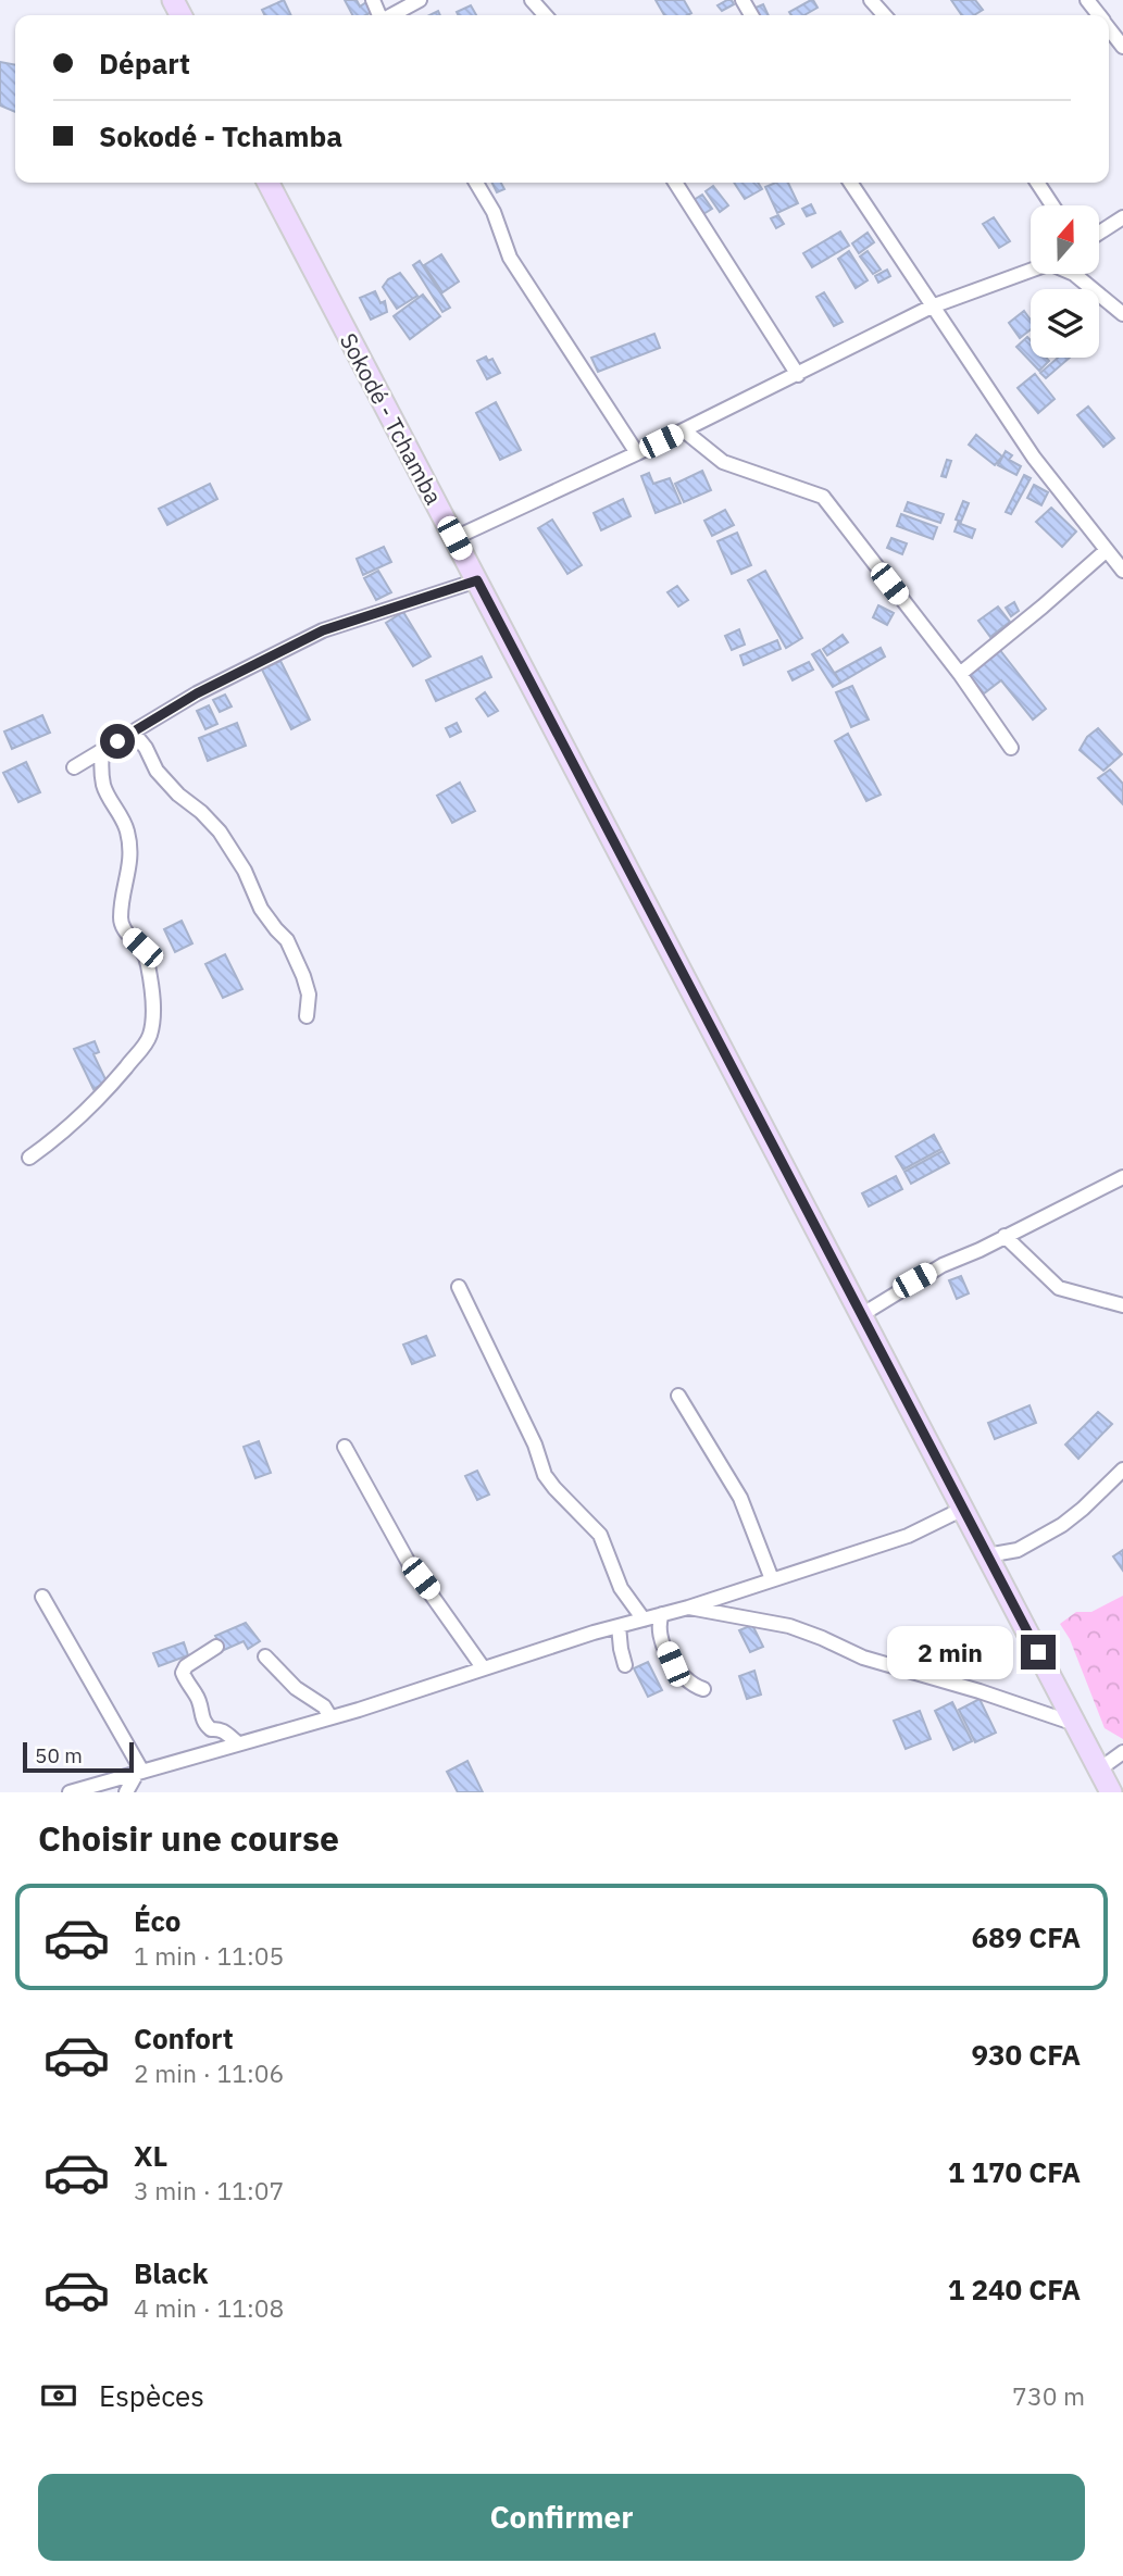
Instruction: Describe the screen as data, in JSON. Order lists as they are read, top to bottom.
{
  "streets": {
    "main road": ["Sokodé - Tchamba"]
  },
  "scale_bar": "50 m",
  "north": "top",
  "page": {
    "banner": ["Départ", "Sokodé - Tchamba"],
    "bubble": "2 min",
    "scale": "50 m",
    "heading": "Choisir une course",
    "list": [
      {
        "name": "Éco",
        "note": "1 min · 11:05",
        "value": "689 CFA"
      },
      {
        "name": "Confort",
        "note": "2 min · 11:06",
        "value": "930 CFA"
      },
      {
        "name": "XL",
        "note": "3 min · 11:07",
        "value": "1 170 CFA"
      },
      {
        "name": "Black",
        "note": "4 min · 11:08",
        "value": "1 240 CFA"
      }
    ],
    "pay": ["Espèces", "730 m"],
    "buttons": "Confirmer"
  }
}
